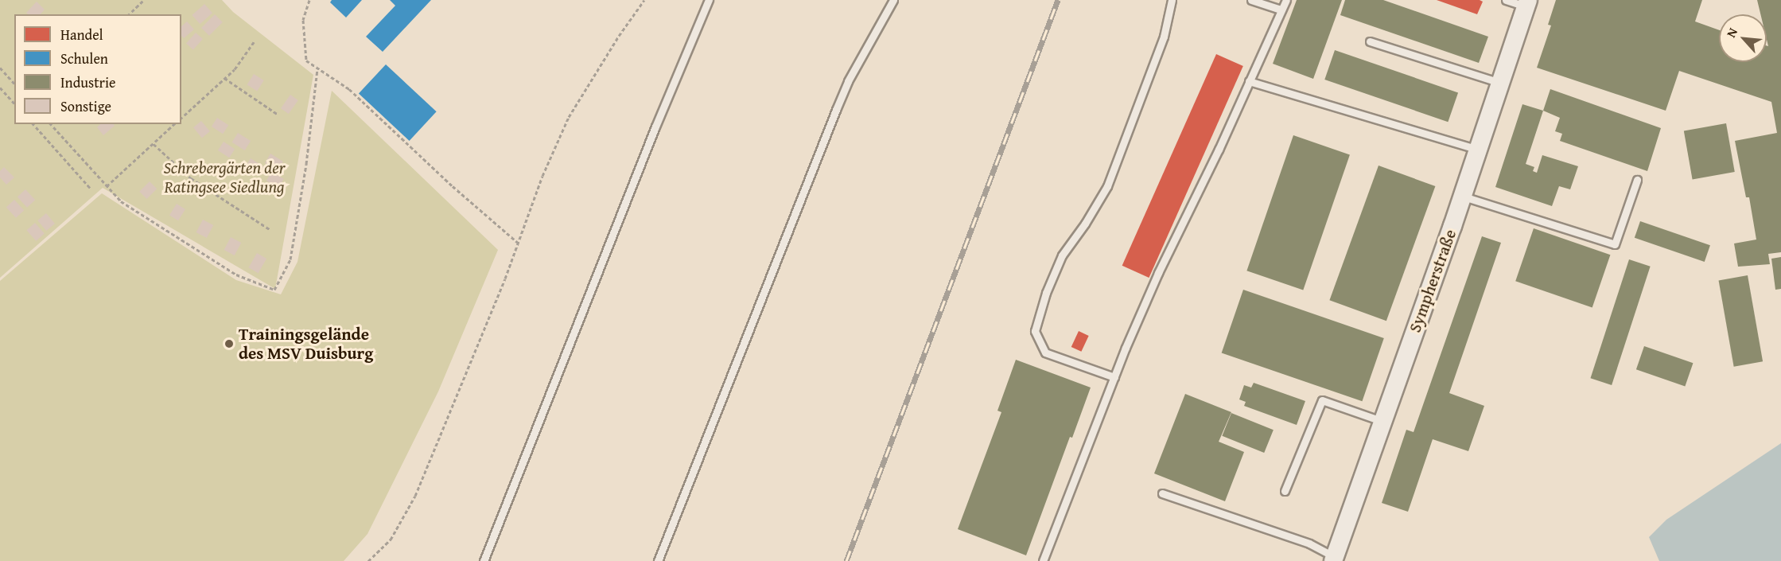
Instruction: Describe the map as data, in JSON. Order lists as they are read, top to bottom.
{
  "streets": {
    "street": ["Sympherstraße"]
  },
  "parks": ["Schrebergärten der Ratingsee Siedlung"],
  "places": ["Trainingsgelände des MSV Duisburg"],
  "legend": [
    "Handel",
    "Schulen",
    "Industrie",
    "Sonstige"
  ],
  "north": "top left"
}
